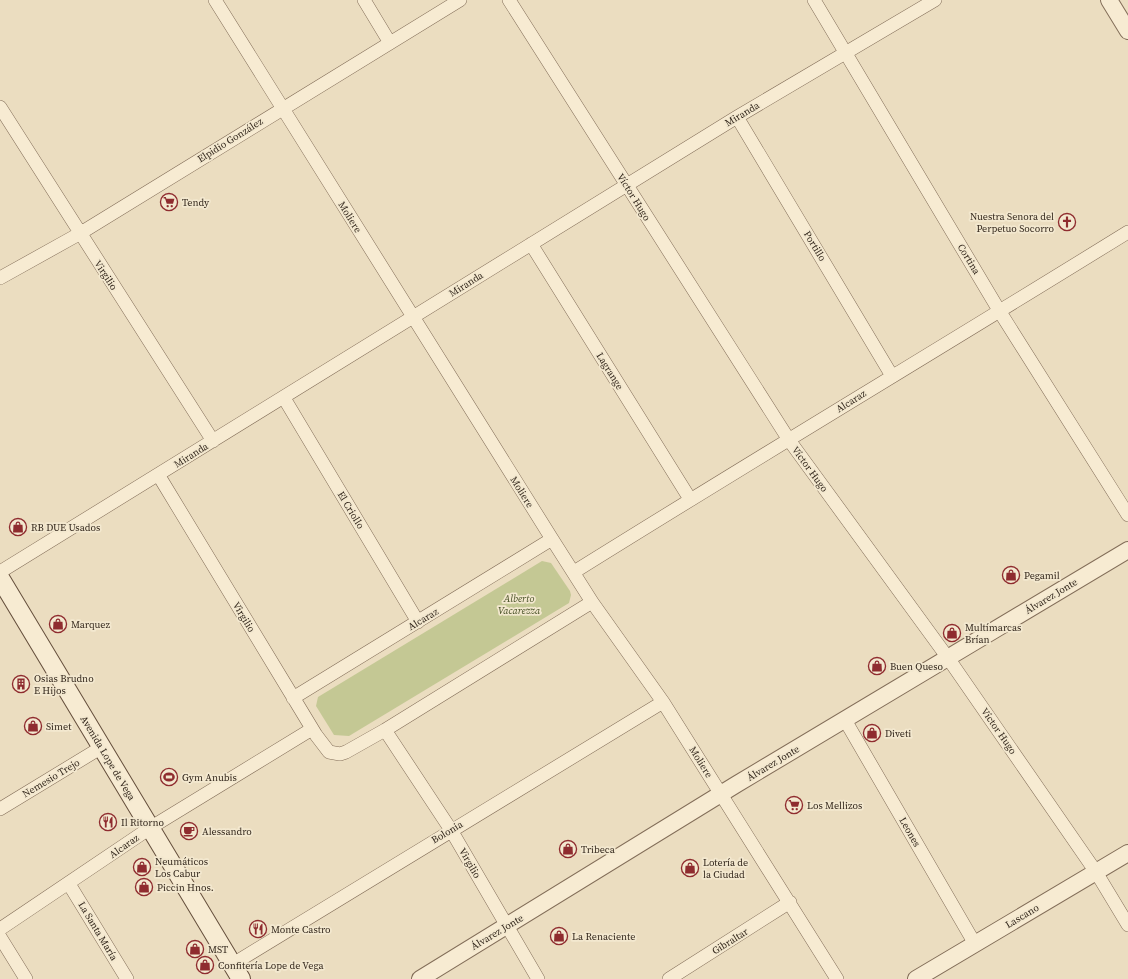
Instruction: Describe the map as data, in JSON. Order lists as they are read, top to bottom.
{
  "streets": {
    "main road": ["Avenida Lope de Vega"],
    "street": [
      "Miranda",
      "Elpidio González",
      "Víctor Hugo",
      "Moliere",
      "Portillo",
      "Cortina",
      "Virgilio",
      "Lagrange",
      "Alcaraz",
      "El Criollo",
      "Álvarez Jonte",
      "Nemesio Trejo",
      "Bolonia",
      "Leones",
      "Lascano",
      "La Santa María",
      "Gibraltar"
    ]
  },
  "crossings": [
    ["Miranda", "Víctor Hugo"],
    ["Miranda", "Moliere"],
    ["Miranda", "Portillo"],
    ["Miranda", "Cortina"],
    ["Miranda", "Virgilio"],
    ["Miranda", "Lagrange"],
    ["Miranda", "El Criollo"],
    ["Elpidio González", "Moliere"],
    ["Elpidio González", "Virgilio"],
    ["Víctor Hugo", "Alcaraz"],
    ["Víctor Hugo", "Álvarez Jonte"],
    ["Víctor Hugo", "Lascano"],
    ["Moliere", "Alcaraz"],
    ["Moliere", "Álvarez Jonte"],
    ["Moliere", "Bolonia"],
    ["Moliere", "Gibraltar"],
    ["Portillo", "Alcaraz"],
    ["Cortina", "Alcaraz"],
    ["Virgilio", "Alcaraz"],
    ["Virgilio", "Álvarez Jonte"],
    ["Virgilio", "Bolonia"],
    ["Lagrange", "Alcaraz"],
    ["Alcaraz", "El Criollo"],
    ["Alcaraz", "Avenida Lope de Vega"],
    ["Alcaraz", "La Santa María"],
    ["Álvarez Jonte", "Leones"],
    ["Avenida Lope de Vega", "Nemesio Trejo"],
    ["Avenida Lope de Vega", "Bolonia"],
    ["Leones", "Lascano"]
  ],
  "parks": ["Alberto Vacarezza"],
  "places": {
    "supermarket": ["Tendy", "Los Mellizos"],
    "church": ["Nuestra Senora del Perpetuo Socorro"],
    "shop": [
      "RB DUE Usados",
      "Pegamil",
      "Marquez",
      "Multímarcas Brían",
      "Buen Queso",
      "Simet",
      "Diveti",
      "Tribeca",
      "Neumáticos Los Cabur",
      "Lotería de la Ciudad",
      "Piccin Hnos.",
      "La Renaciente",
      "MST",
      "Confitería Lope de Vega"
    ],
    "building": ["Osias Brudno E Hijos"],
    "sports": ["Gym Anubis"],
    "restaurant": ["Il Ritorno", "Monte Castro"],
    "cafe": ["Alessandro"]
  }
}
